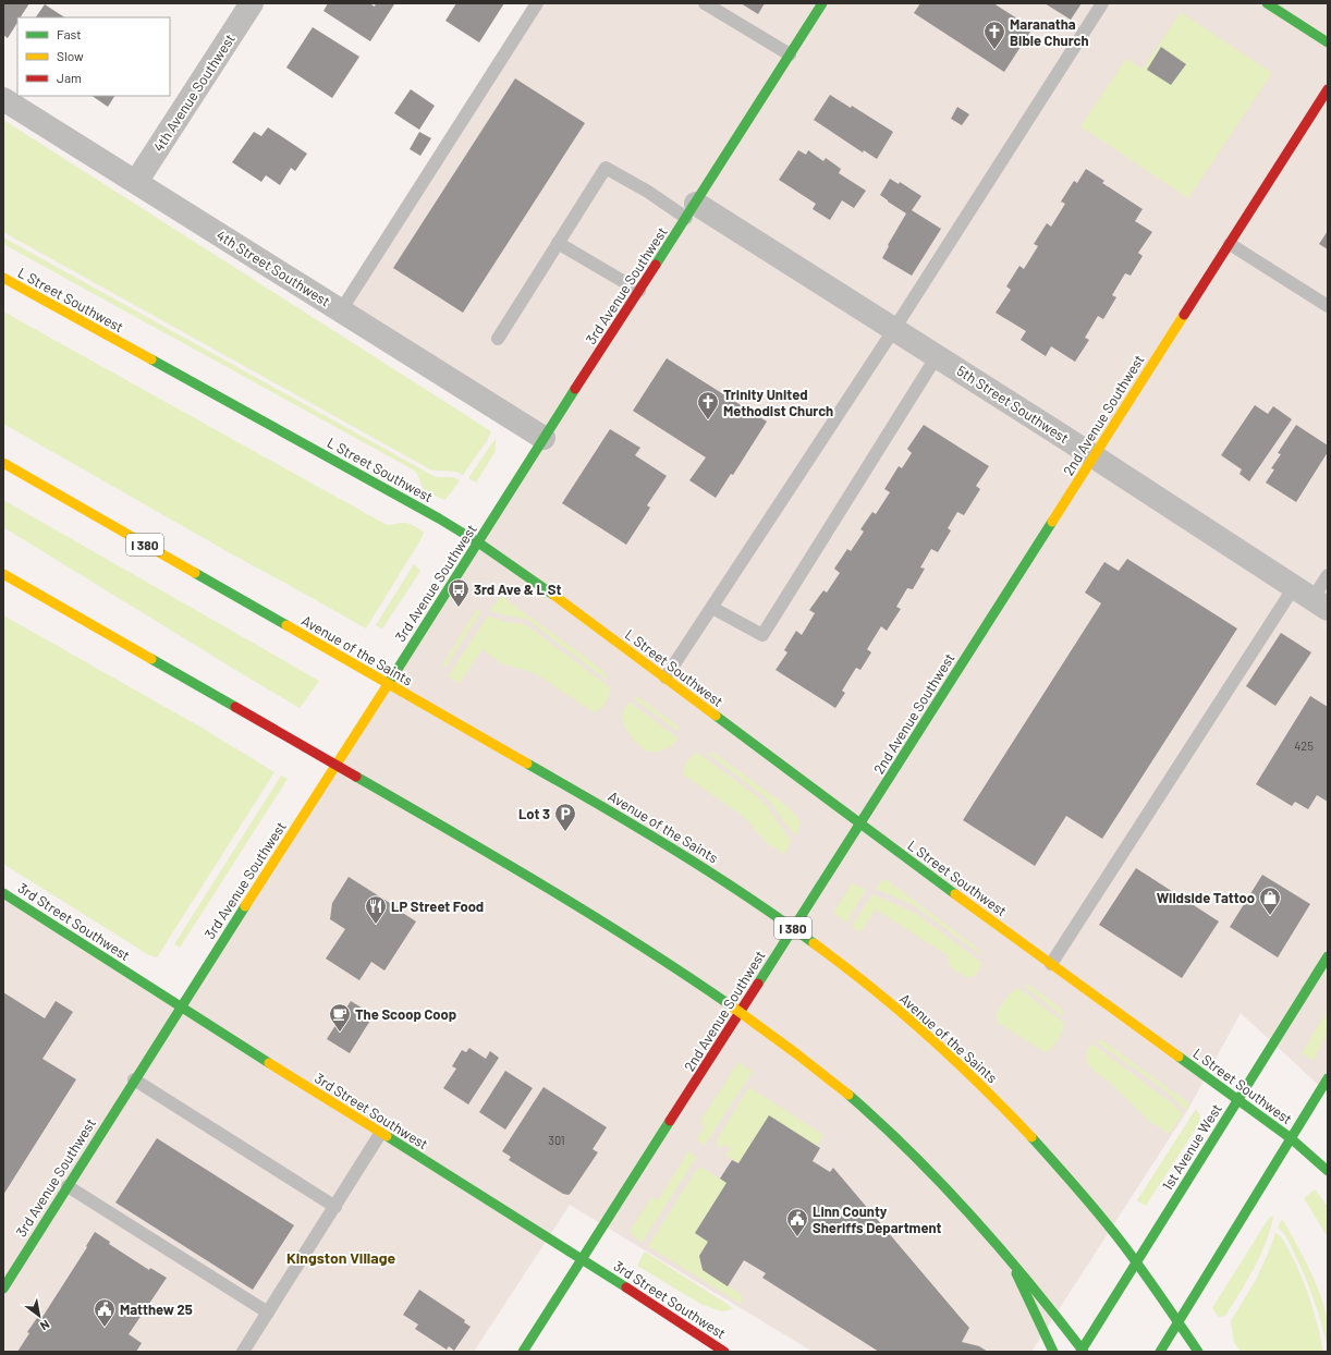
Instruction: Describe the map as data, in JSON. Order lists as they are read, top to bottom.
{
  "streets": {
    "main road": [
      "3rd Avenue Southwest",
      "L Street Southwest",
      "2nd Avenue Southwest",
      "I 380",
      "Avenue of the Saints",
      "3rd Street Southwest",
      "1st Avenue West"
    ],
    "street": ["4th Avenue Southwest", "4th Street Southwest", "5th Street Southwest"]
  },
  "crossings": [
    ["4th Avenue Southwest", "4th Street Southwest"],
    ["4th Street Southwest", "3rd Avenue Southwest"],
    ["3rd Avenue Southwest", "L Street Southwest"],
    ["3rd Avenue Southwest", "5th Street Southwest"],
    ["3rd Avenue Southwest", "3rd Street Southwest"],
    ["L Street Southwest", "2nd Avenue Southwest"],
    ["L Street Southwest", "1st Avenue West"],
    ["5th Street Southwest", "2nd Avenue Southwest"],
    ["2nd Avenue Southwest", "3rd Street Southwest"]
  ],
  "districts": ["Kingston Village"],
  "places": {
    "church": ["Maranatha Bible Church", "Trinity United Methodist Church"],
    "bus stop": ["3rd Ave & L St"],
    "parking": ["Lot 3"],
    "shop": ["Wildside Tattoo"],
    "restaurant": ["LP Street Food"],
    "cafe": ["The Scoop Coop"],
    "public building": ["Linn County Sheriffs Department", "Matthew 25"]
  },
  "house_numbers": ["425", "301"],
  "legend": ["Fast", "Slow", "Jam"],
  "north": "bottom right"
}
